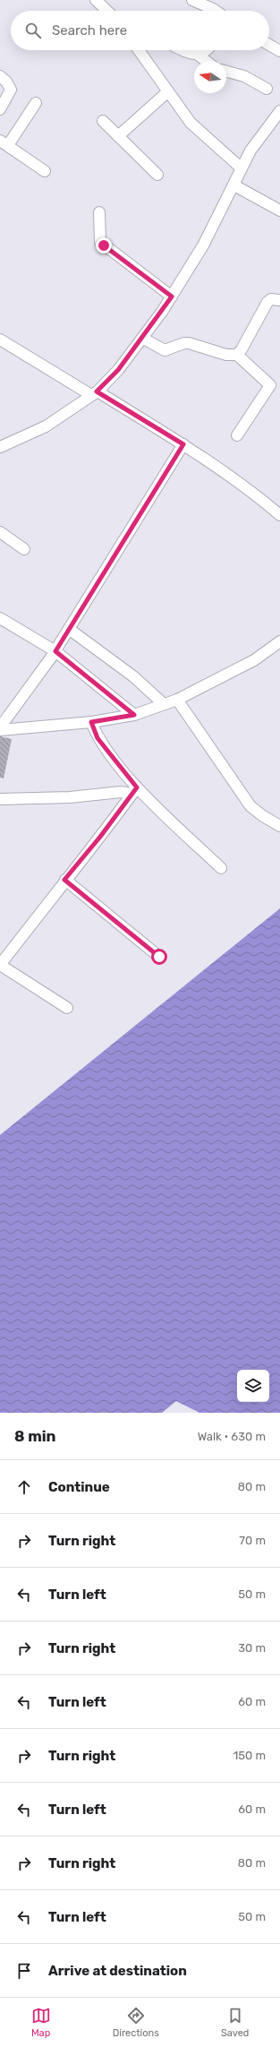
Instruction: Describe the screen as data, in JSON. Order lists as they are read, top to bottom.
{
  "north": "left",
  "page": {
    "search": "Search here",
    "heading": ["8 min", "Walk · 630 m"],
    "list": [
      ["Continue", "80 m"],
      ["Turn right", "70 m"],
      ["Turn left", "50 m"],
      ["Turn right", "30 m"],
      ["Turn left", "60 m"],
      ["Turn right", "150 m"],
      ["Turn left", "60 m"],
      ["Turn right", "80 m"],
      ["Turn left", "50 m"],
      "Arrive at destination"
    ],
    "nav": ["Map", "Directions", "Saved"]
  }
}
